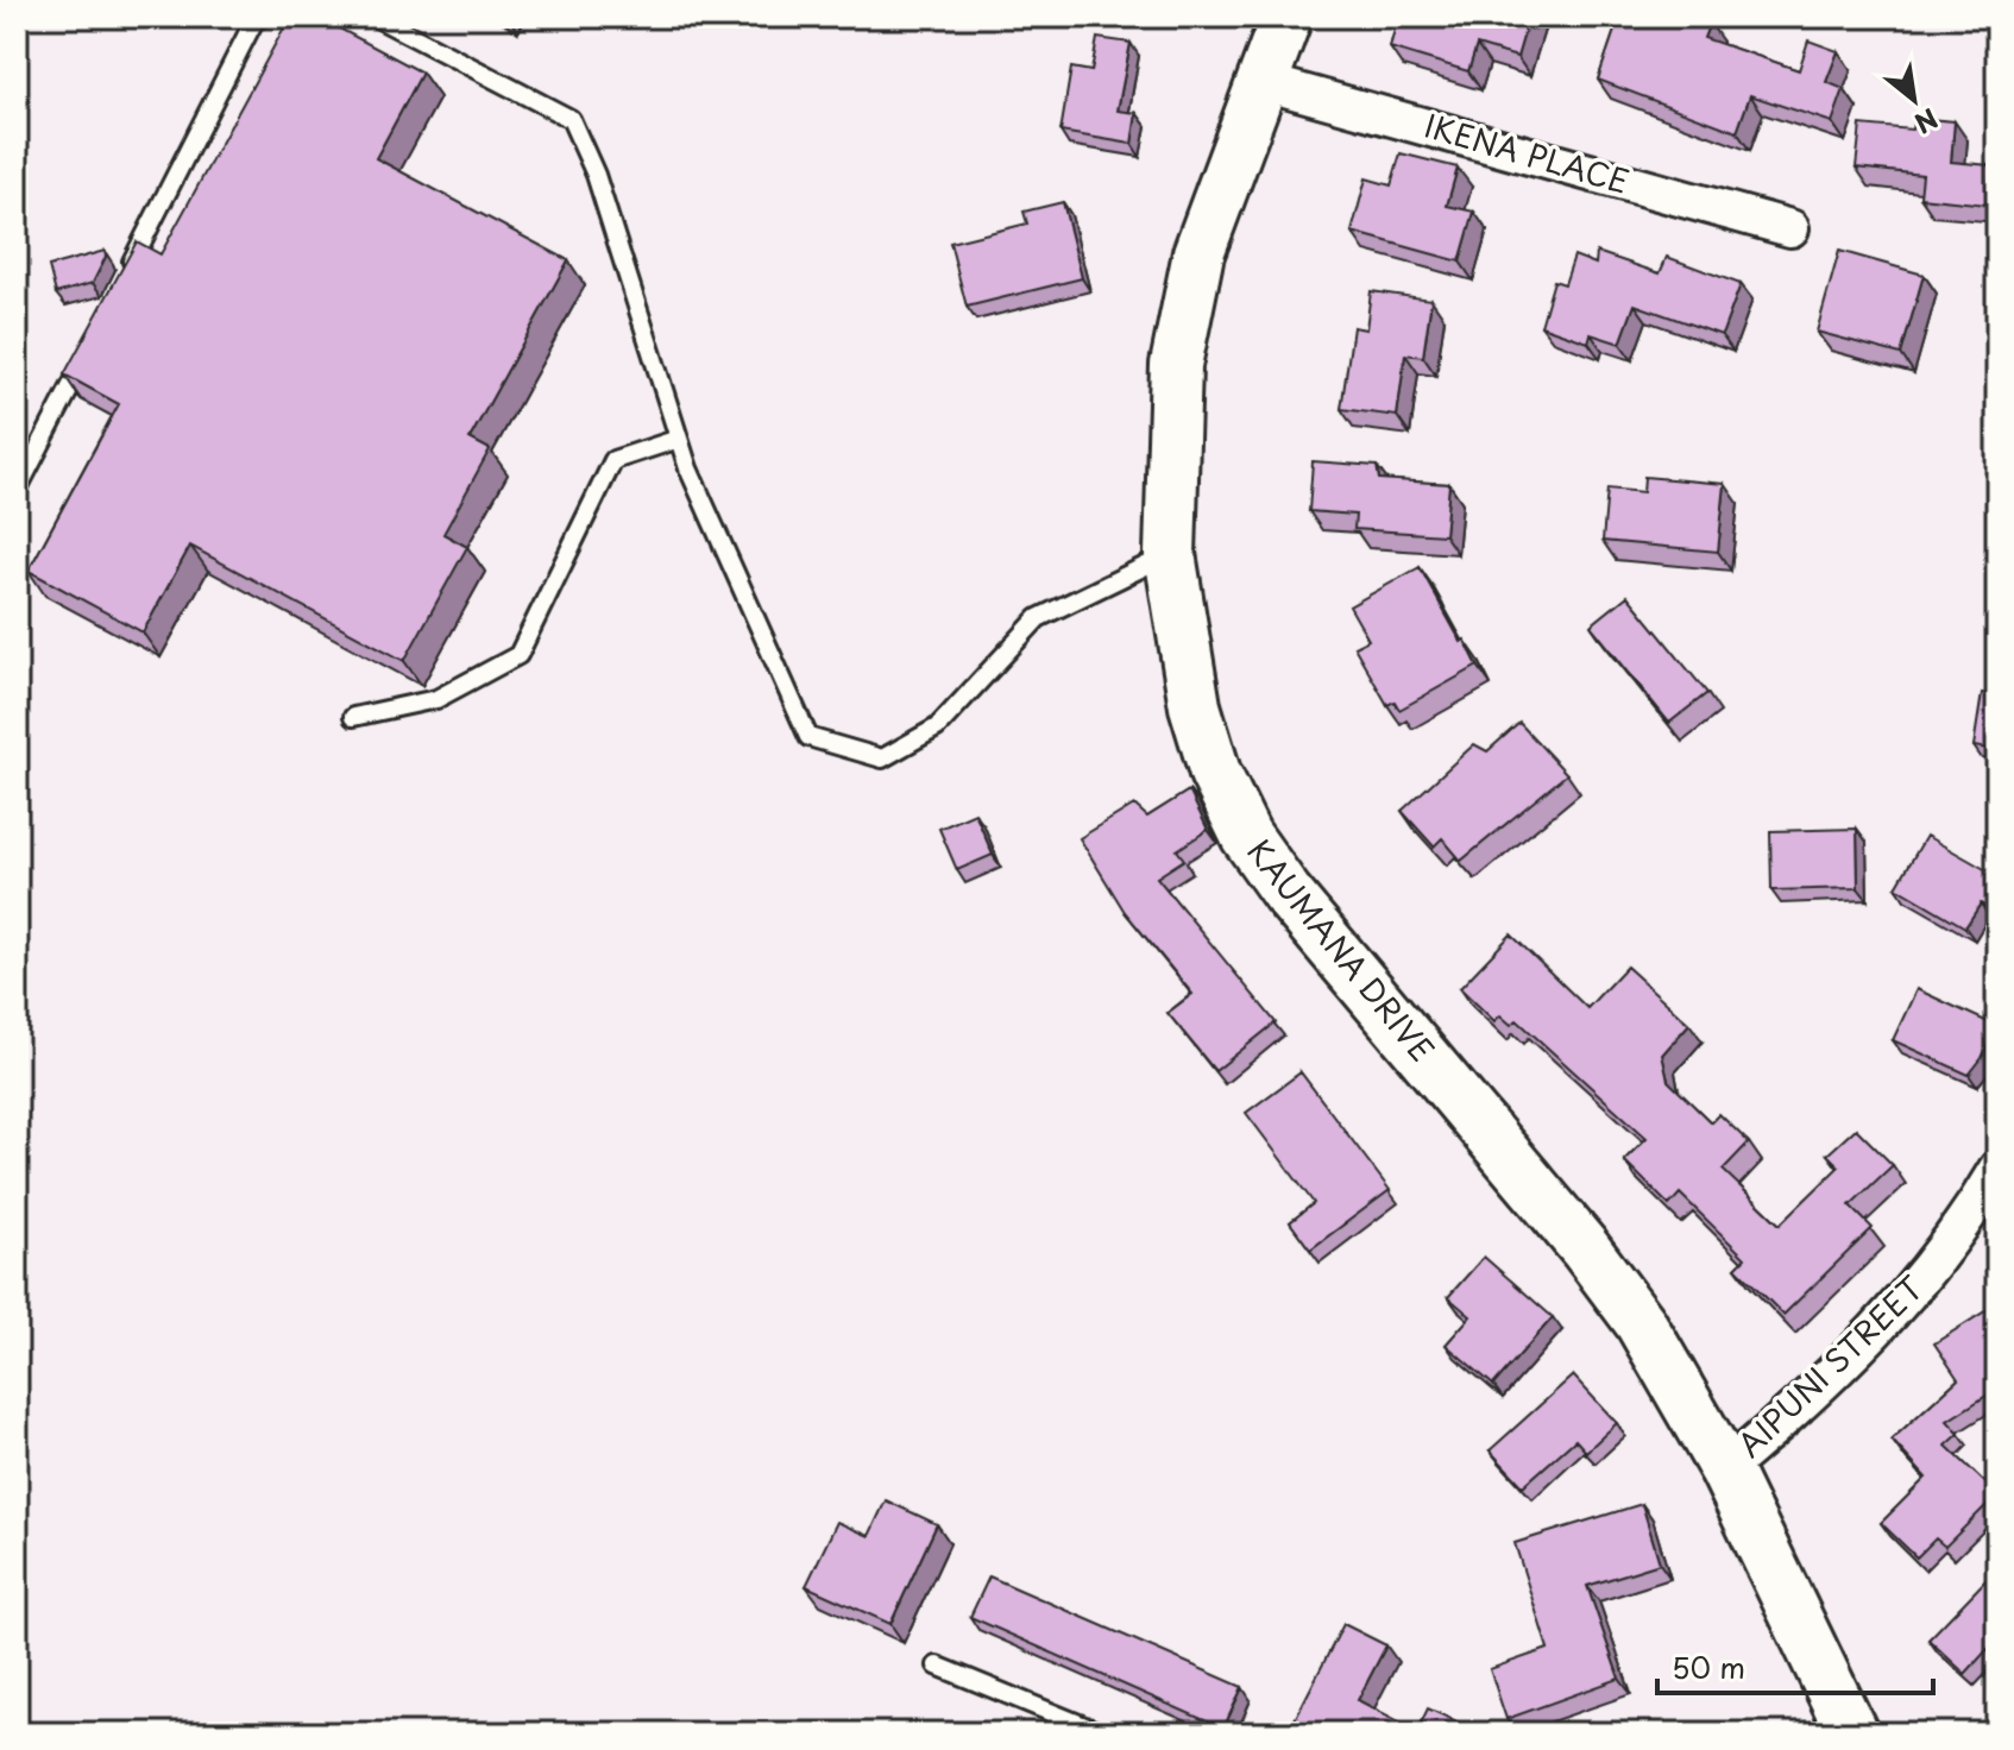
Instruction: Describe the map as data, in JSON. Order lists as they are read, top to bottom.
{
  "streets": {
    "street": ["IKENA PLACE", "KAUMANA DRIVE", "AIPUNI STREET"]
  },
  "crossings": [
    ["IKENA PLACE", "KAUMANA DRIVE"],
    ["KAUMANA DRIVE", "AIPUNI STREET"]
  ],
  "scale_bar": "50 m",
  "north": "bottom right"
}
